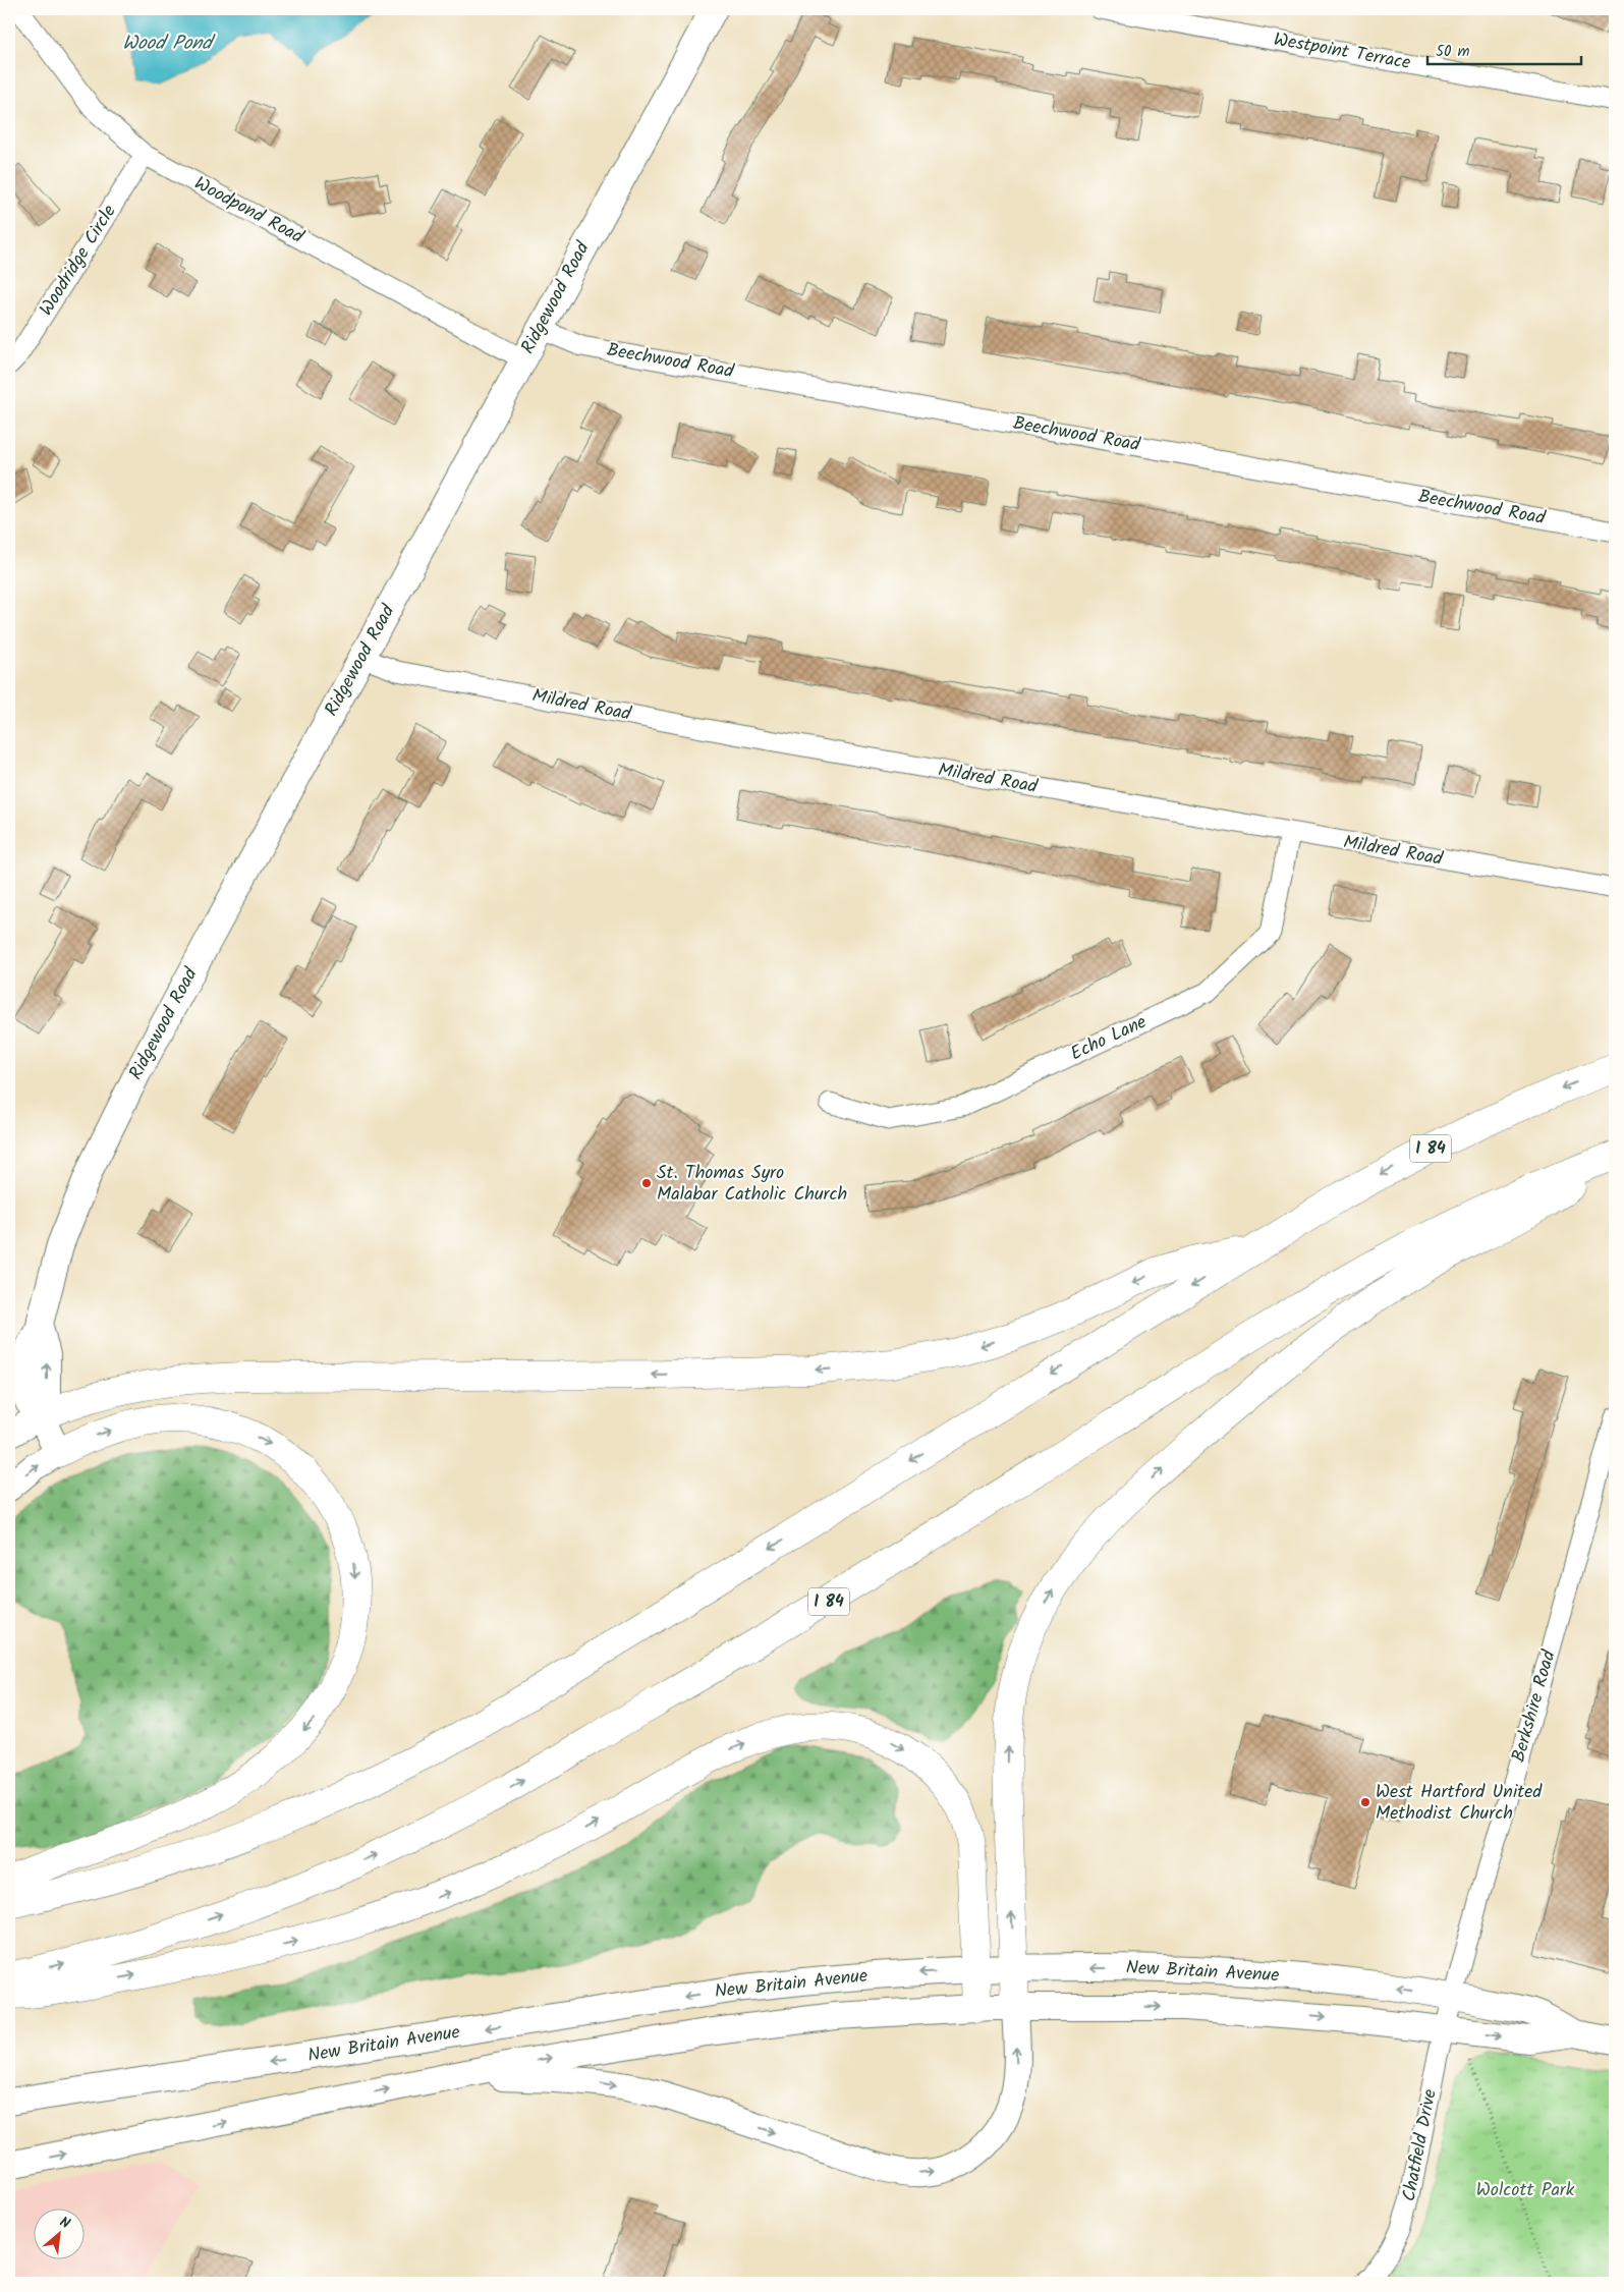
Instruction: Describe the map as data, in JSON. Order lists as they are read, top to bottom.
{
  "streets": {
    "highway": ["I 84"],
    "main road": ["Ridgewood Road", "New Britain Avenue"],
    "street": [
      "Westpoint Terrace",
      "Woodpond Road",
      "Woodridge Circle",
      "Beechwood Road",
      "Mildred Road",
      "Echo Lane",
      "Berkshire Road",
      "Chatfield Drive"
    ]
  },
  "crossings": [
    ["Woodpond Road", "Woodridge Circle"],
    ["Woodpond Road", "Ridgewood Road"],
    ["Ridgewood Road", "Beechwood Road"],
    ["Ridgewood Road", "Mildred Road"],
    ["Mildred Road", "Echo Lane"],
    ["Berkshire Road", "New Britain Avenue"],
    ["Berkshire Road", "Chatfield Drive"],
    ["New Britain Avenue", "Chatfield Drive"]
  ],
  "water": ["Wood Pond"],
  "parks": ["Wolcott Park"],
  "places": ["St. Thomas Syro Malabar Catholic Church", "West Hartford United Methodist Church"],
  "scale_bar": "50 m",
  "north": "top right"
}
